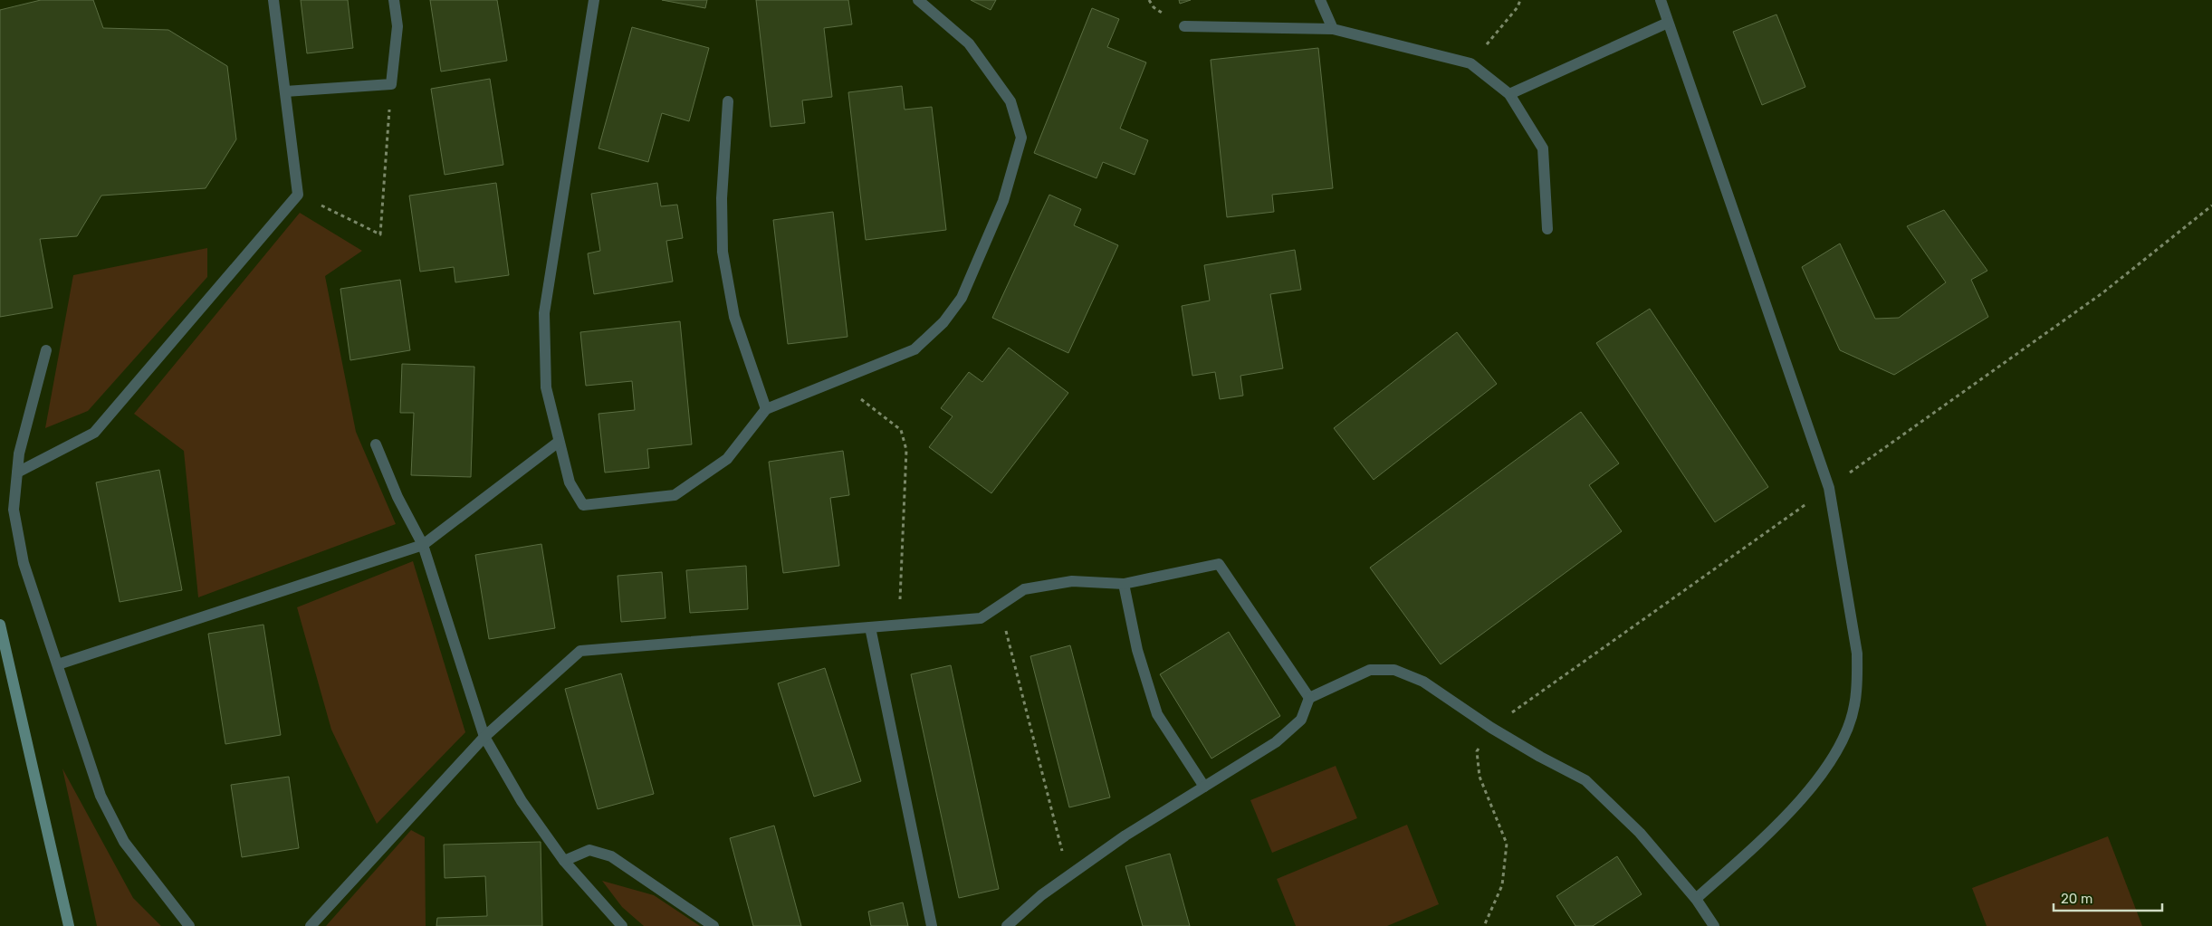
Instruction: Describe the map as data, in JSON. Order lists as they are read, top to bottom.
{
  "scale_bar": "20 m"
}
